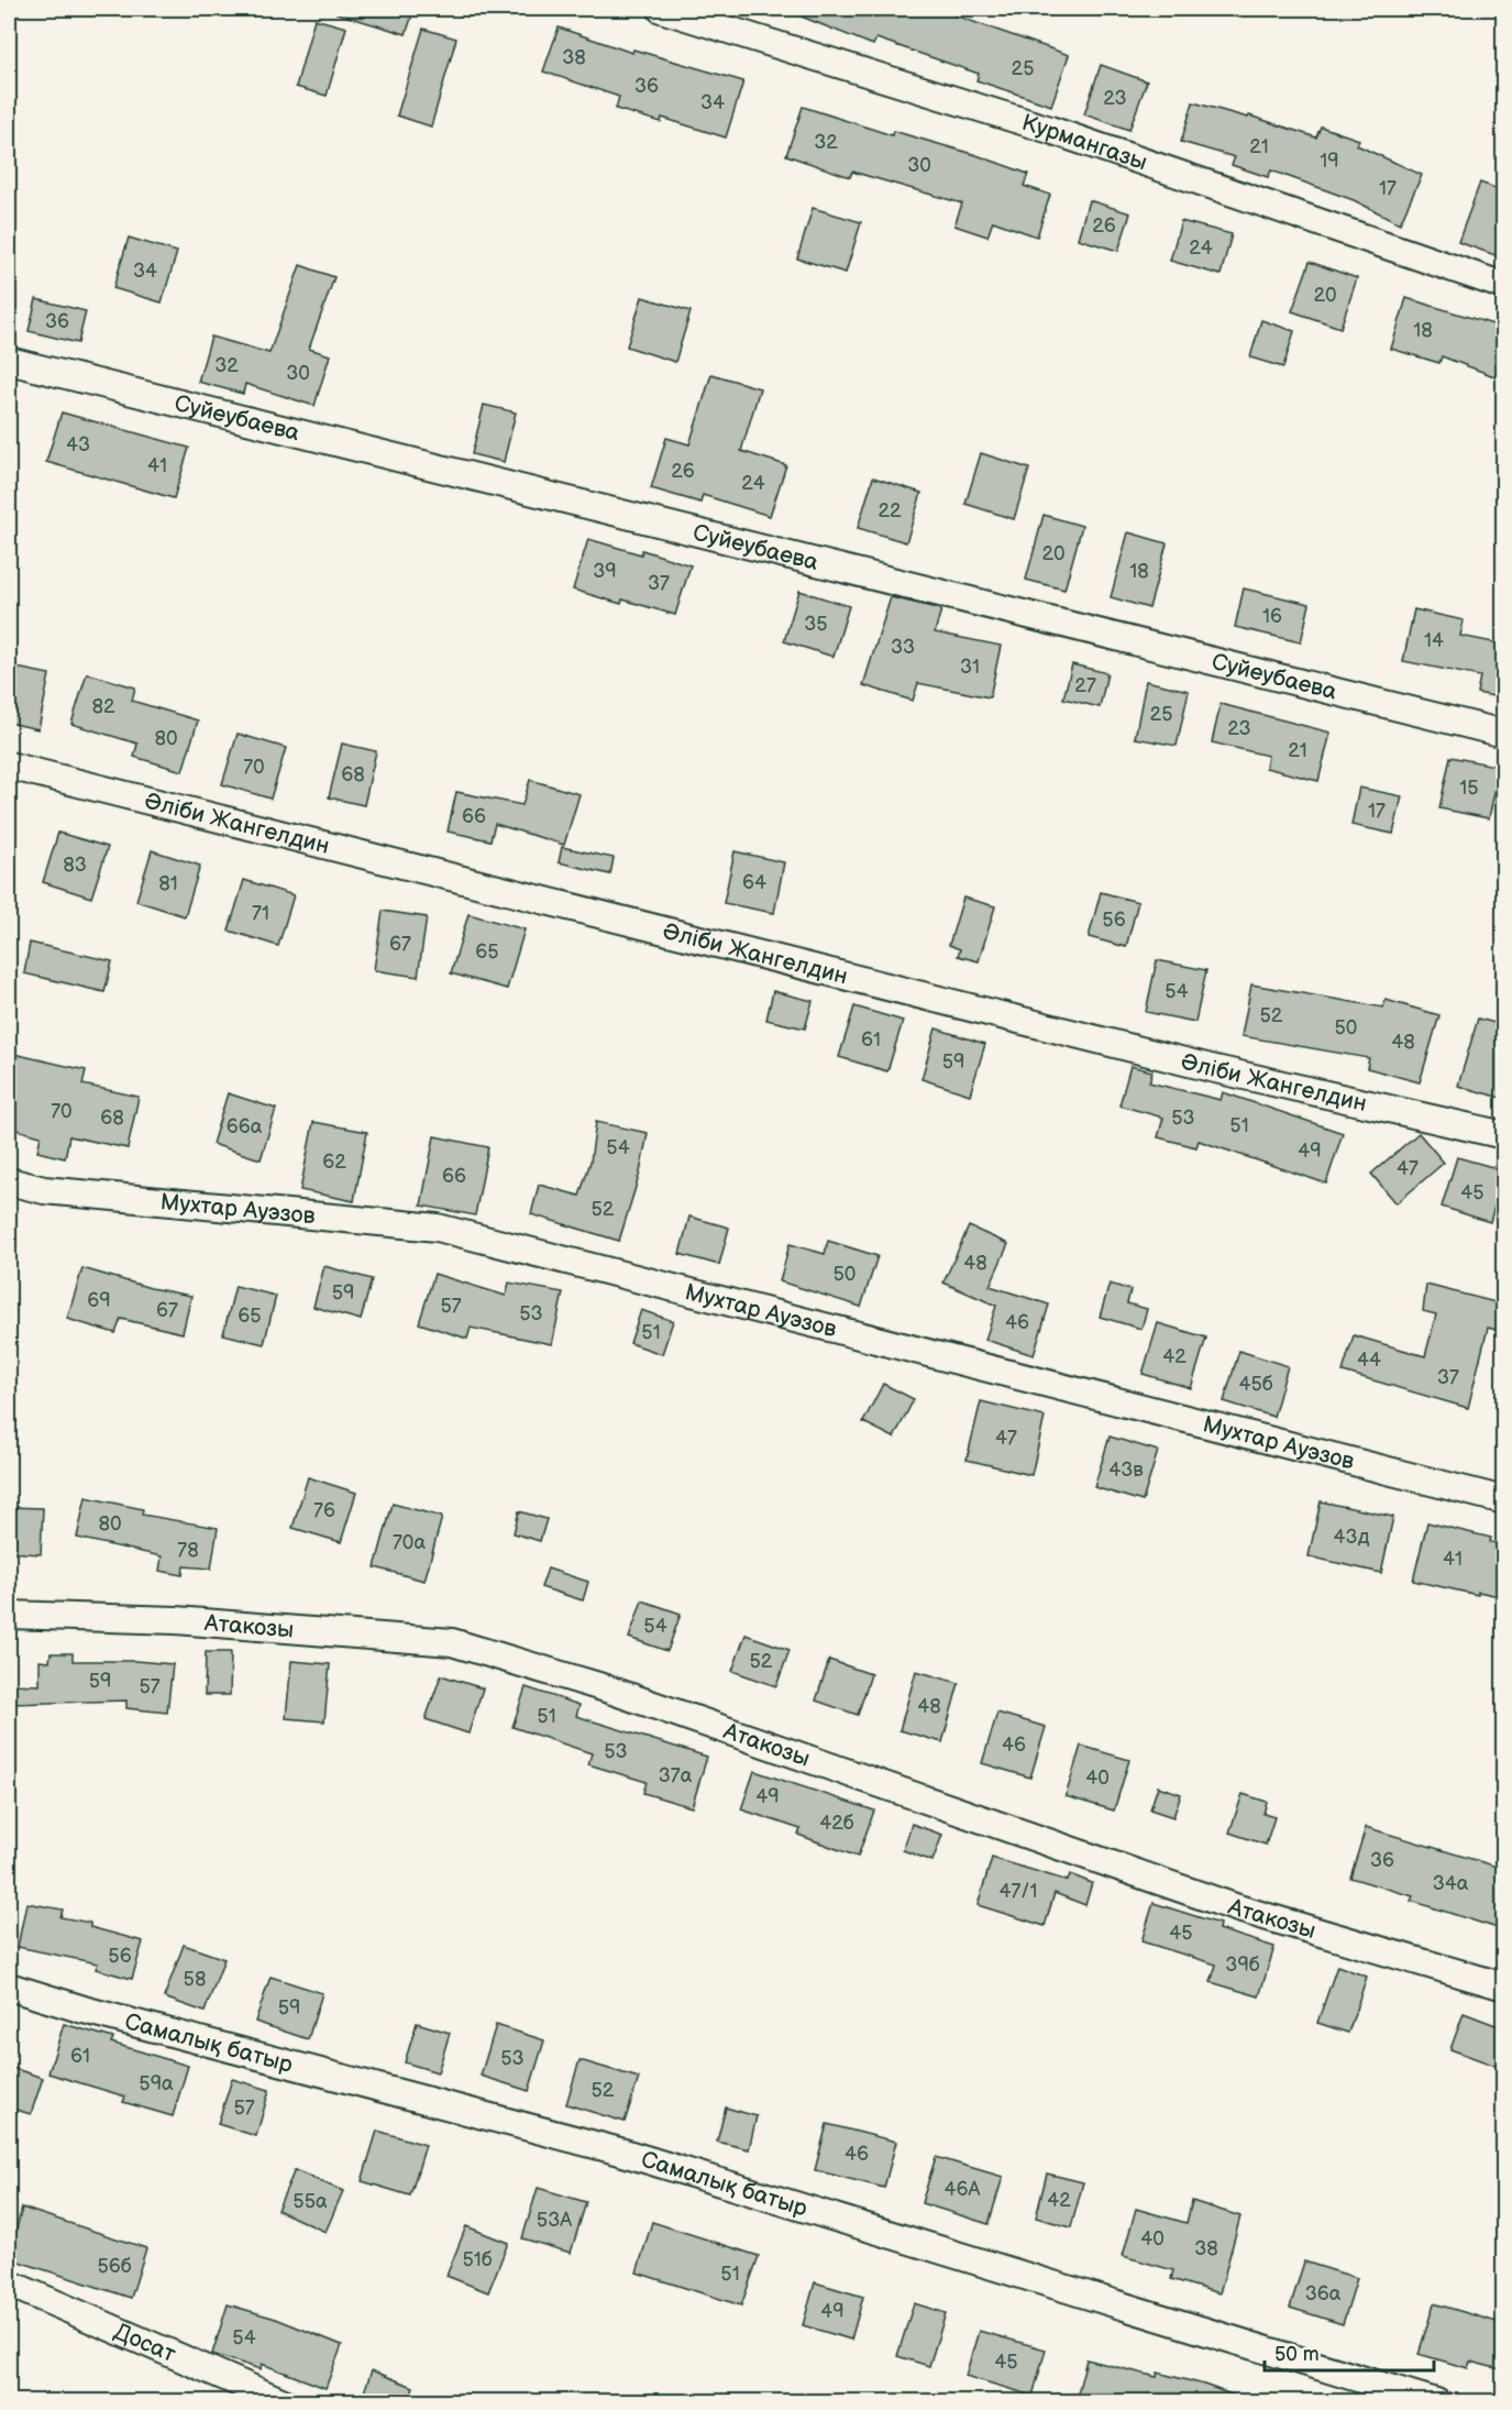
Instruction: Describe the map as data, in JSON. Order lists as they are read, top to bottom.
{
  "streets": {
    "street": [
      "Курмангазы",
      "Суйеубаева",
      "Әліби Жангелдин",
      "Мухтар Ауэзов",
      "Атакозы",
      "Самалық батыр",
      "Досат"
    ]
  },
  "house_numbers": [
    "38",
    "25",
    "36",
    "23",
    "34",
    "32",
    "21",
    "19",
    "30",
    "17",
    "26",
    "24",
    "34",
    "20",
    "36",
    "18",
    "32",
    "30",
    "43",
    "41",
    "26",
    "24",
    "22",
    "20",
    "39",
    "18",
    "37",
    "16",
    "35",
    "14",
    "33",
    "31",
    "27",
    "82",
    "25",
    "23",
    "80",
    "21",
    "70",
    "68",
    "15",
    "17",
    "66",
    "83",
    "64",
    "81",
    "71",
    "56",
    "67",
    "65",
    "54",
    "52",
    "50",
    "61",
    "48",
    "59",
    "70",
    "68",
    "53",
    "51",
    "66а",
    "54",
    "49",
    "62",
    "47",
    "66",
    "45",
    "52",
    "48",
    "50",
    "59",
    "69",
    "57",
    "67",
    "53",
    "65",
    "46",
    "51",
    "42",
    "44",
    "37",
    "45б",
    "47",
    "43в",
    "76",
    "80",
    "43д",
    "70а",
    "78",
    "41",
    "54",
    "52",
    "59",
    "57",
    "48",
    "51",
    "46",
    "53",
    "37а",
    "40",
    "49",
    "42б",
    "36",
    "34а",
    "47/1",
    "45",
    "56",
    "39б",
    "58",
    "59",
    "61",
    "53",
    "59а",
    "52",
    "57",
    "46",
    "46А",
    "42",
    "55а",
    "53А",
    "40",
    "38",
    "51б",
    "56б",
    "51",
    "36а",
    "49",
    "54",
    "45"
  ],
  "scale_bar": "50 m"
}
